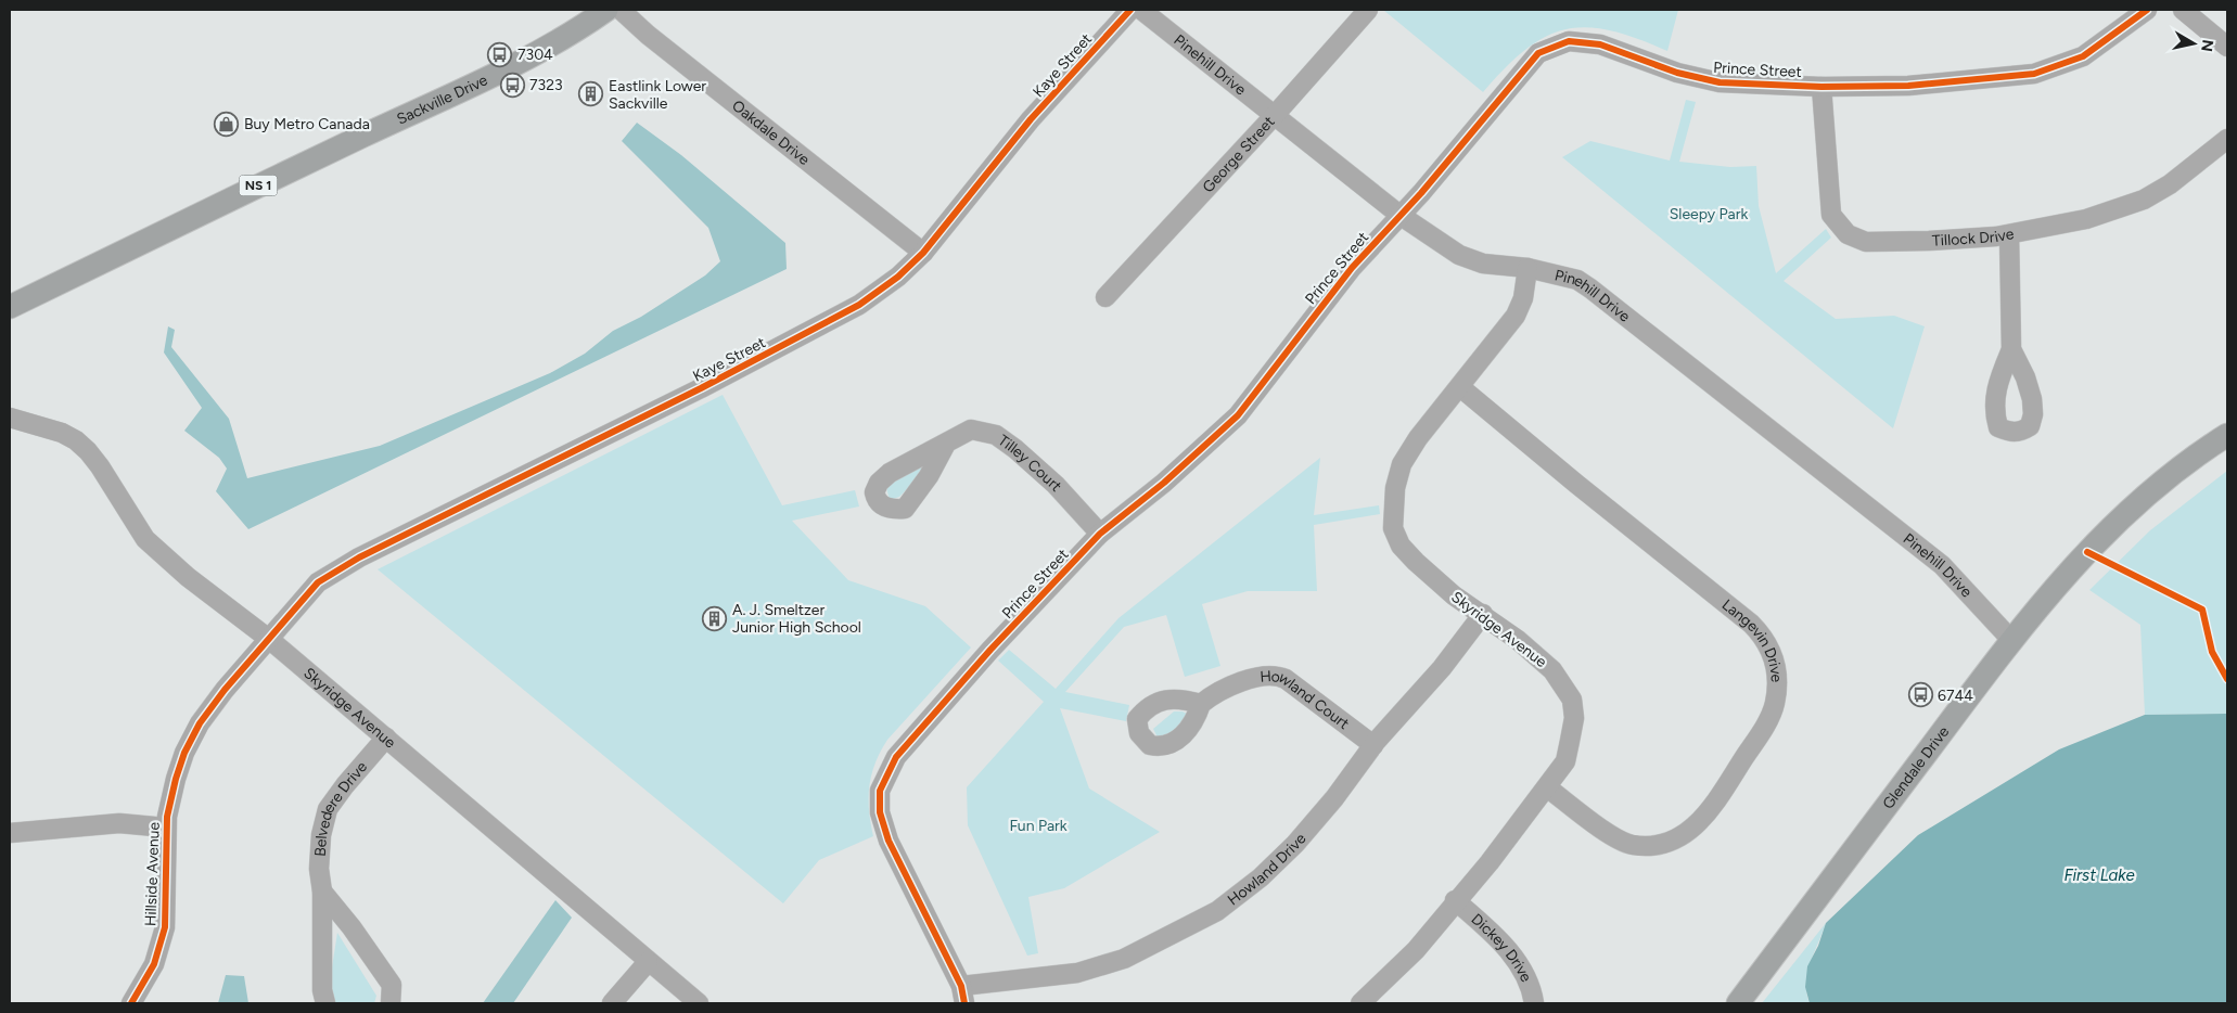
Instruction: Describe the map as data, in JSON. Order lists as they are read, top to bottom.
{
  "streets": {
    "main road": ["Sackville Drive", "NS 1", "Glendale Drive"],
    "street": [
      "Pinehill Drive",
      "Kaye Street",
      "Prince Street",
      "Oakdale Drive",
      "George Street",
      "Tillock Drive",
      "Tilley Court",
      "Skyridge Avenue",
      "Langevin Drive",
      "Howland Court",
      "Belvedere Drive",
      "Howland Drive",
      "Hillside Avenue",
      "Dickey Drive"
    ]
  },
  "crossings": [
    ["Pinehill Drive", "Prince Street"],
    ["Pinehill Drive", "George Street"],
    ["Pinehill Drive", "Skyridge Avenue"],
    ["Pinehill Drive", "Glendale Drive"],
    ["Kaye Street", "Oakdale Drive"],
    ["Kaye Street", "Skyridge Avenue"],
    ["Kaye Street", "Hillside Avenue"],
    ["Prince Street", "Tillock Drive"],
    ["Prince Street", "Tilley Court"],
    ["Prince Street", "Howland Drive"],
    ["Skyridge Avenue", "Langevin Drive"],
    ["Skyridge Avenue", "Belvedere Drive"],
    ["Skyridge Avenue", "Howland Drive"],
    ["Skyridge Avenue", "Hillside Avenue"],
    ["Skyridge Avenue", "Dickey Drive"],
    ["Howland Court", "Howland Drive"]
  ],
  "water": ["First Lake"],
  "parks": ["Sleepy Park", "Fun Park"],
  "places": {
    "bus stop": ["7304", "7323", "6744"],
    "building": ["Eastlink Lower Sackville", "A. J. Smeltzer Junior High School"],
    "shop": ["Buy Metro Canada"]
  },
  "north": "right"
}
